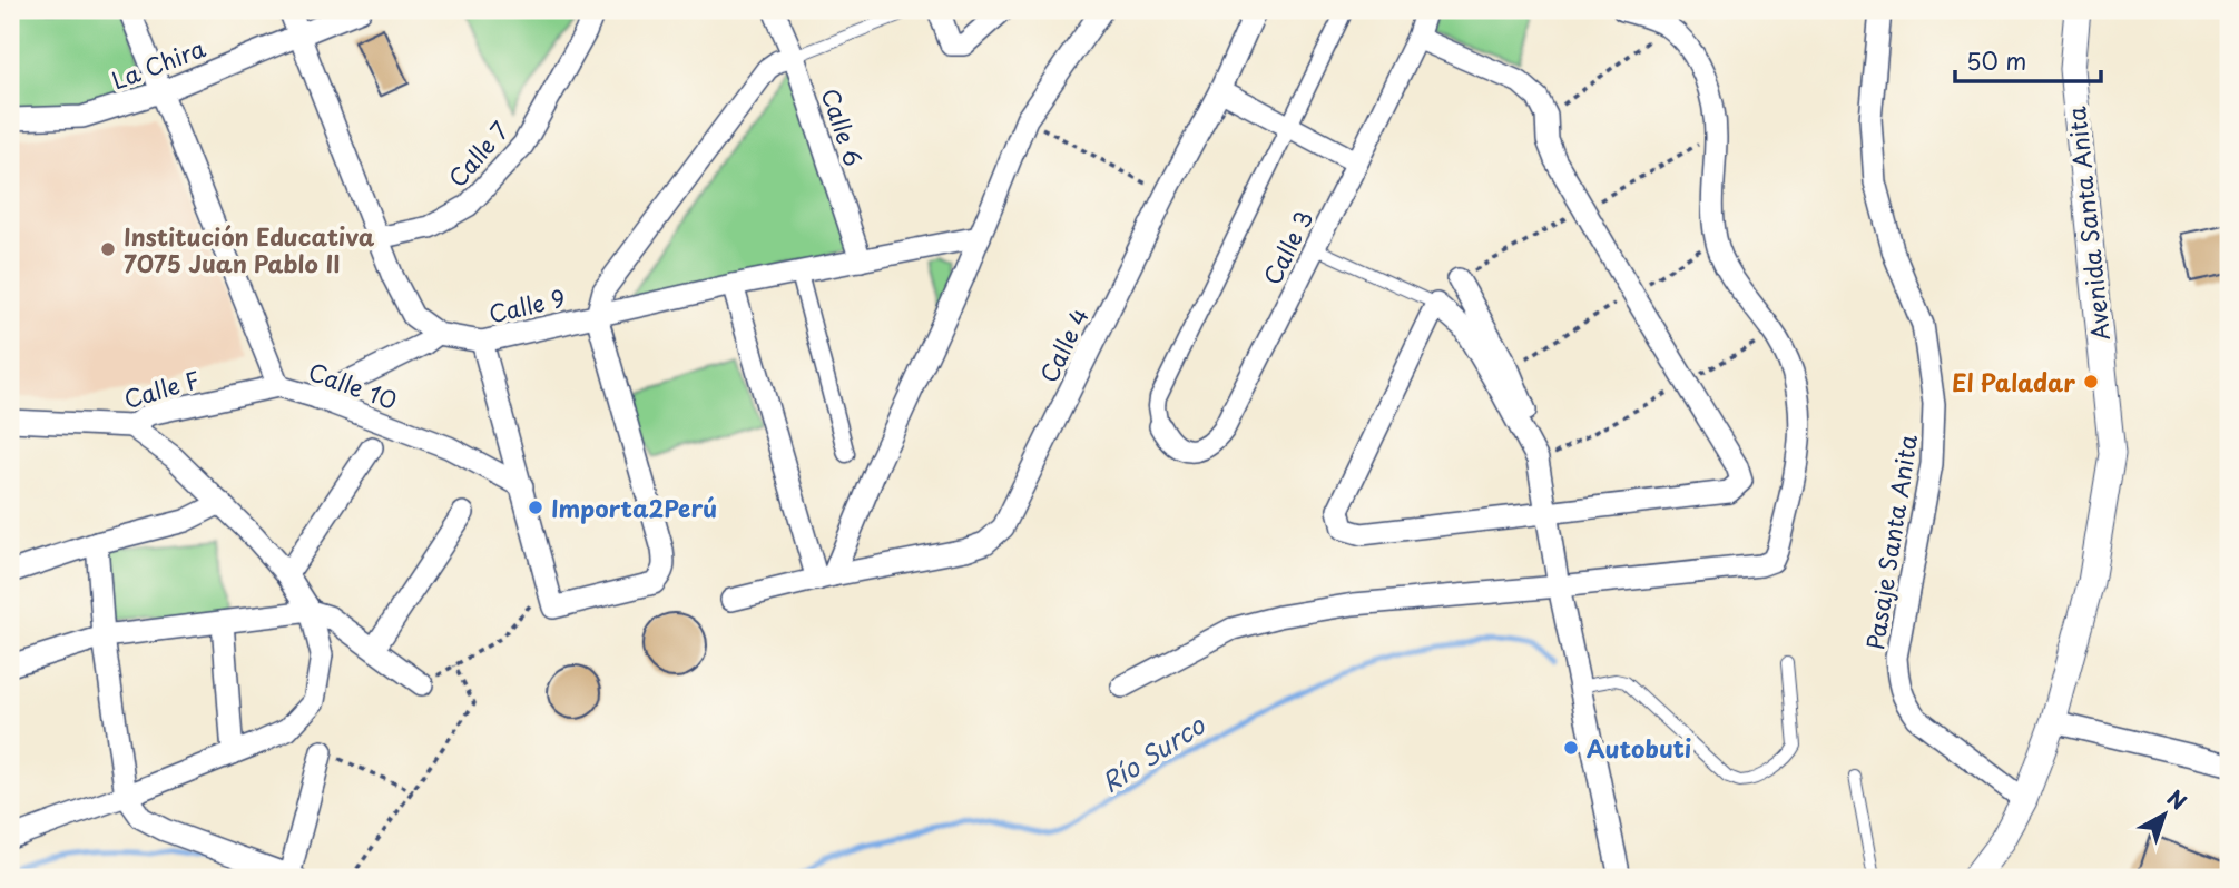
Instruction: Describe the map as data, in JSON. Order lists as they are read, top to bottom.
{
  "streets": {
    "street": [
      "La Chira",
      "Calle 6",
      "Calle 7",
      "Avenida Santa Anita",
      "Calle 3",
      "Calle 9",
      "Calle 4",
      "Calle 10",
      "Calle F",
      "Pasaje Santa Anita"
    ]
  },
  "crossings": [
    ["La Chira", "Calle 10"],
    ["Calle 6", "Calle 9"],
    ["Avenida Santa Anita", "Pasaje Santa Anita"],
    ["Calle 10", "Calle F"]
  ],
  "water": ["Río Surco"],
  "places": [
    "Institución Educativa 7075 Juan Pablo II",
    "El Paladar",
    "Importa2Perú",
    "Autobuti"
  ],
  "scale_bar": "50 m",
  "north": "top right"
}
